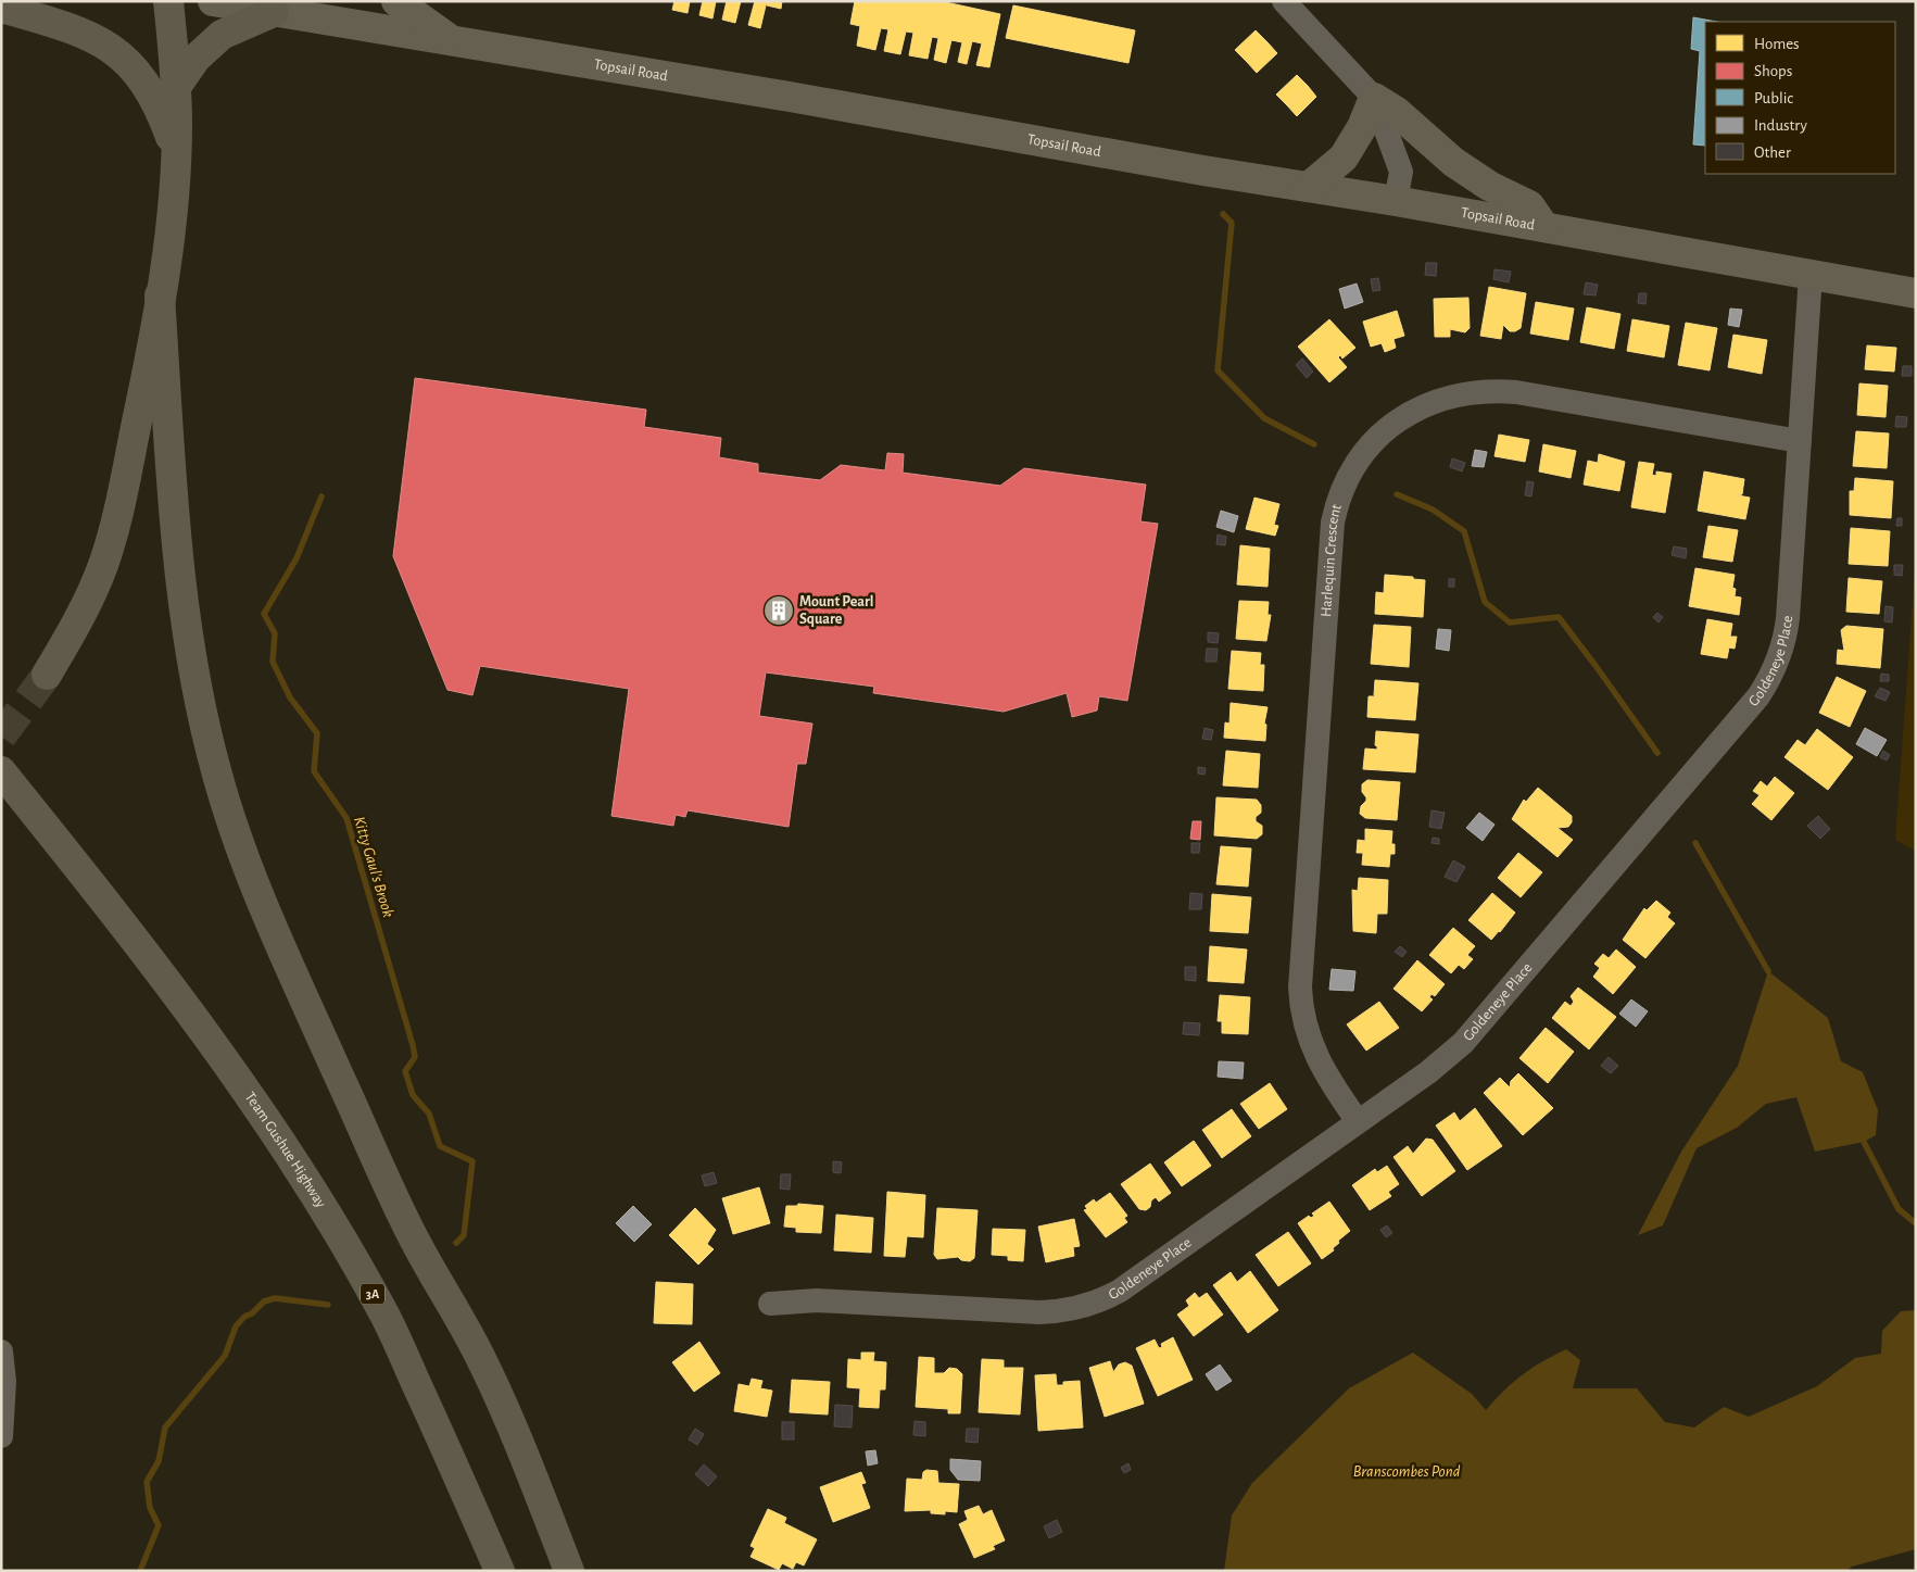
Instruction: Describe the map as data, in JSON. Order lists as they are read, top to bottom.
{
  "streets": {
    "highway": ["Team Gushue Highway", "3A"],
    "main road": ["Topsail Road"],
    "street": ["Harlequin Crescent", "Goldeneye Place"]
  },
  "crossings": [
    ["Topsail Road", "Goldeneye Place"],
    ["Harlequin Crescent", "Goldeneye Place"]
  ],
  "water": ["Kitty Gaul's Brook", "Branscombes Pond"],
  "places": {
    "building": ["Mount Pearl Square"]
  },
  "legend": [
    "Homes",
    "Shops",
    "Public",
    "Industry",
    "Other"
  ]
}
